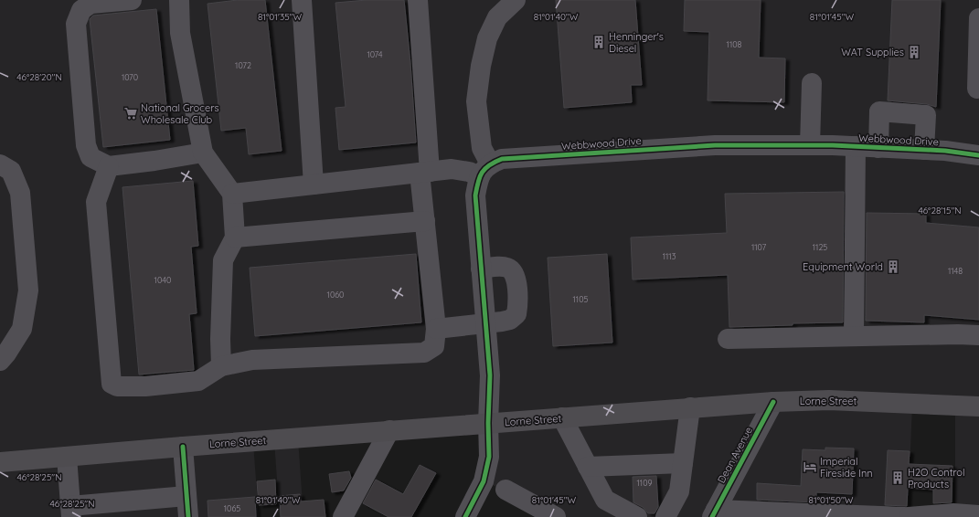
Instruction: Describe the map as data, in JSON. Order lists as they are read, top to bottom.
{
  "streets": {
    "main road": ["Lorne Street"],
    "street": ["Webbwood Drive", "Dean Avenue"]
  },
  "crossings": [
    ["Lorne Street", "Dean Avenue"]
  ],
  "places": {
    "building": [
      "Henninger's Diesel",
      "WAT Supplies",
      "Equipment World",
      "H2O Control Products"
    ],
    "supermarket": ["National Grocers Wholesale Club"],
    "hotel": ["Imperial Fireside Inn"]
  },
  "house_numbers": [
    "1108",
    "1074",
    "1072",
    "1070",
    "1107",
    "1125",
    "1113",
    "1148",
    "1040",
    "1060",
    "1105",
    "1109",
    "1065"
  ],
  "coordinates": [
    "81°01'35\"W",
    "81°01'40\"W",
    "81°01'45\"W",
    "46°28'20\"N",
    "46°28'15\"N",
    "46°28'25\"N",
    "81°01'50\"W"
  ]
}
